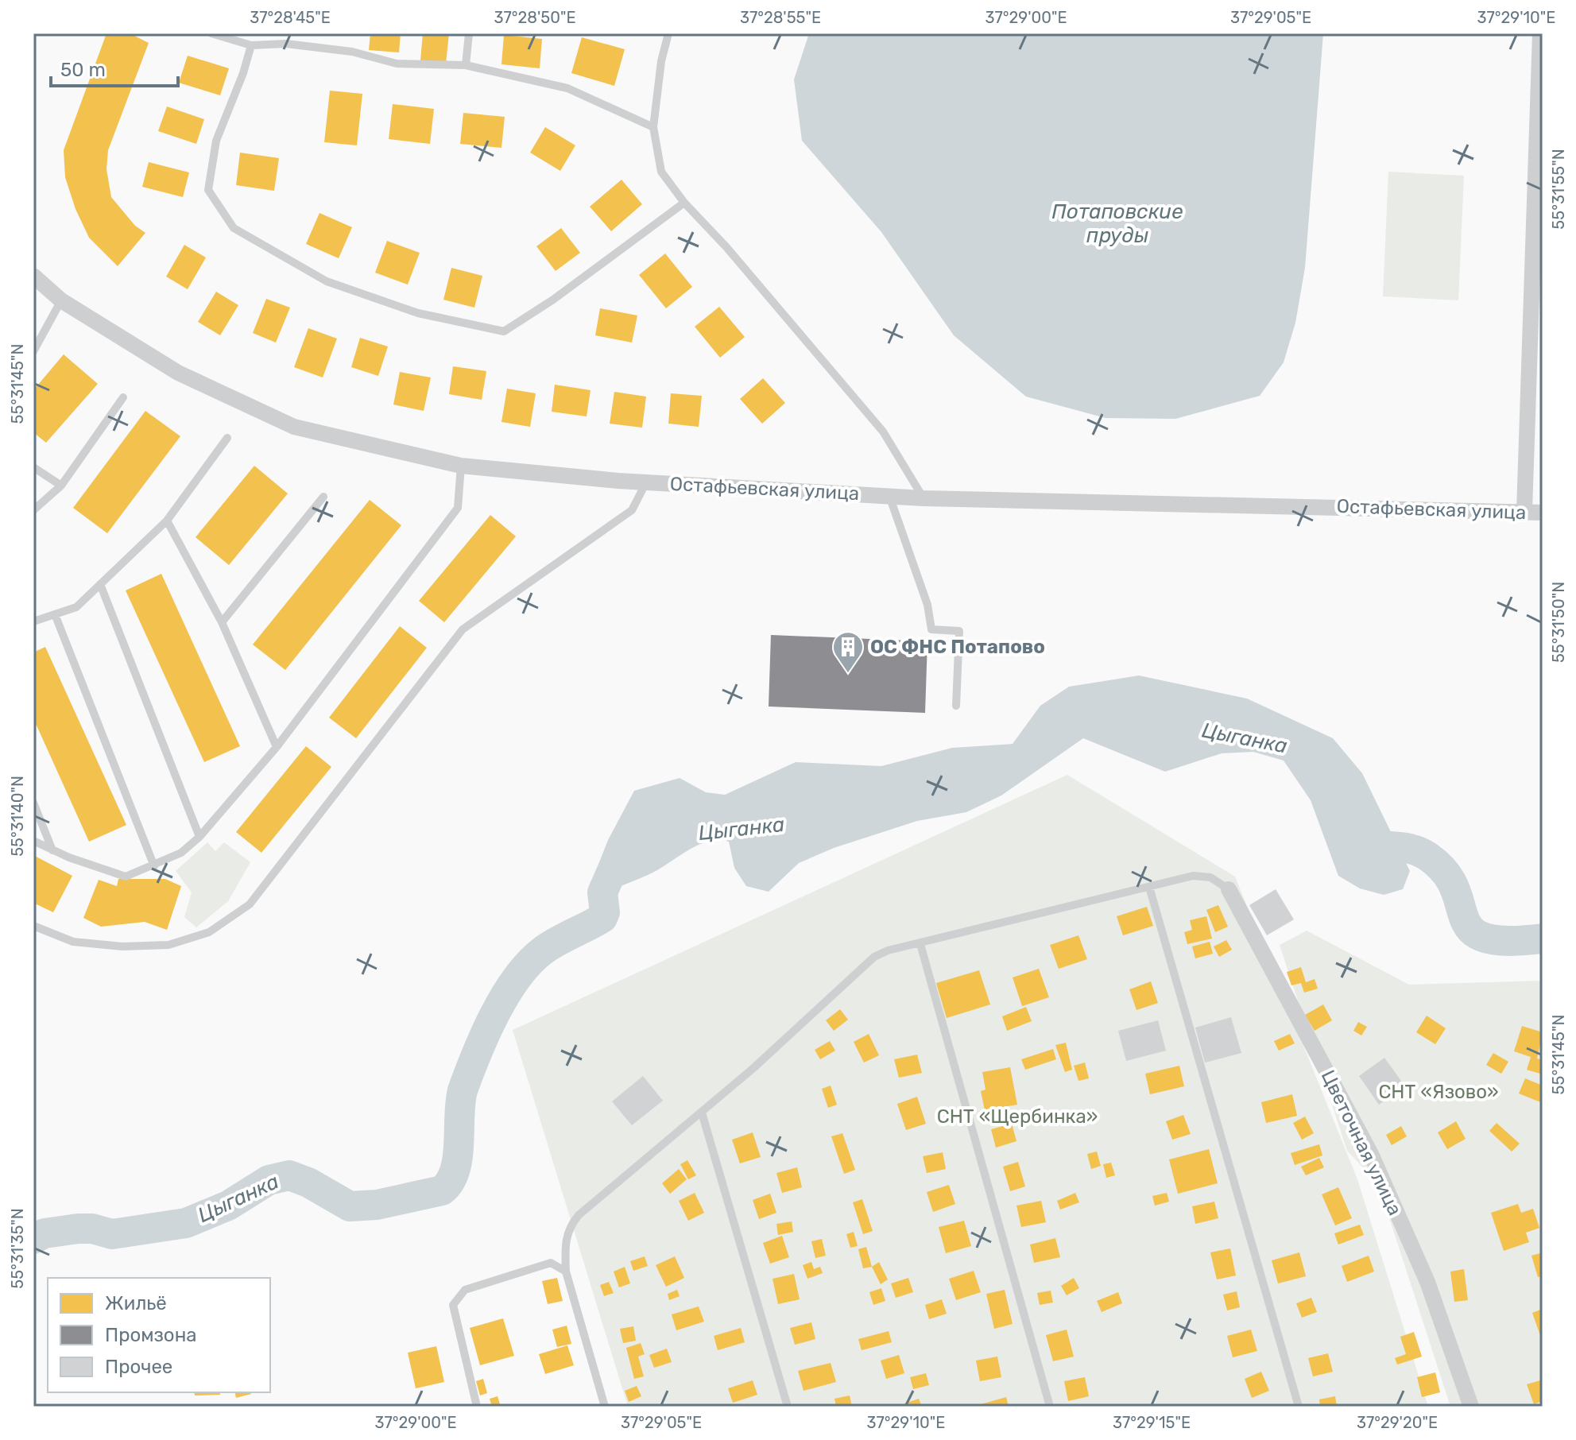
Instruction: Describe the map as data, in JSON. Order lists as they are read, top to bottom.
{
  "streets": {
    "street": ["Остафьевская улица", "Цветочная улица"]
  },
  "water": ["Потаповские пруды", "Цыганка"],
  "parks": ["СНТ «Язово»", "СНТ «Щербинка»"],
  "places": {
    "building": ["ОС ФНС Потапово"]
  },
  "legend": ["Жильё", "Промзона", "Прочее"],
  "scale_bar": "50 m",
  "coordinates": [
    "37°28'45\"E",
    "37°28'50\"E",
    "37°28'55\"E",
    "37°29'00\"E",
    "37°29'05\"E",
    "37°29'10\"E",
    "55°31'55\"N",
    "55°31'45\"N",
    "55°31'50\"N",
    "55°31'40\"N",
    "55°31'35\"N",
    "37°29'15\"E",
    "37°29'20\"E"
  ]
}
